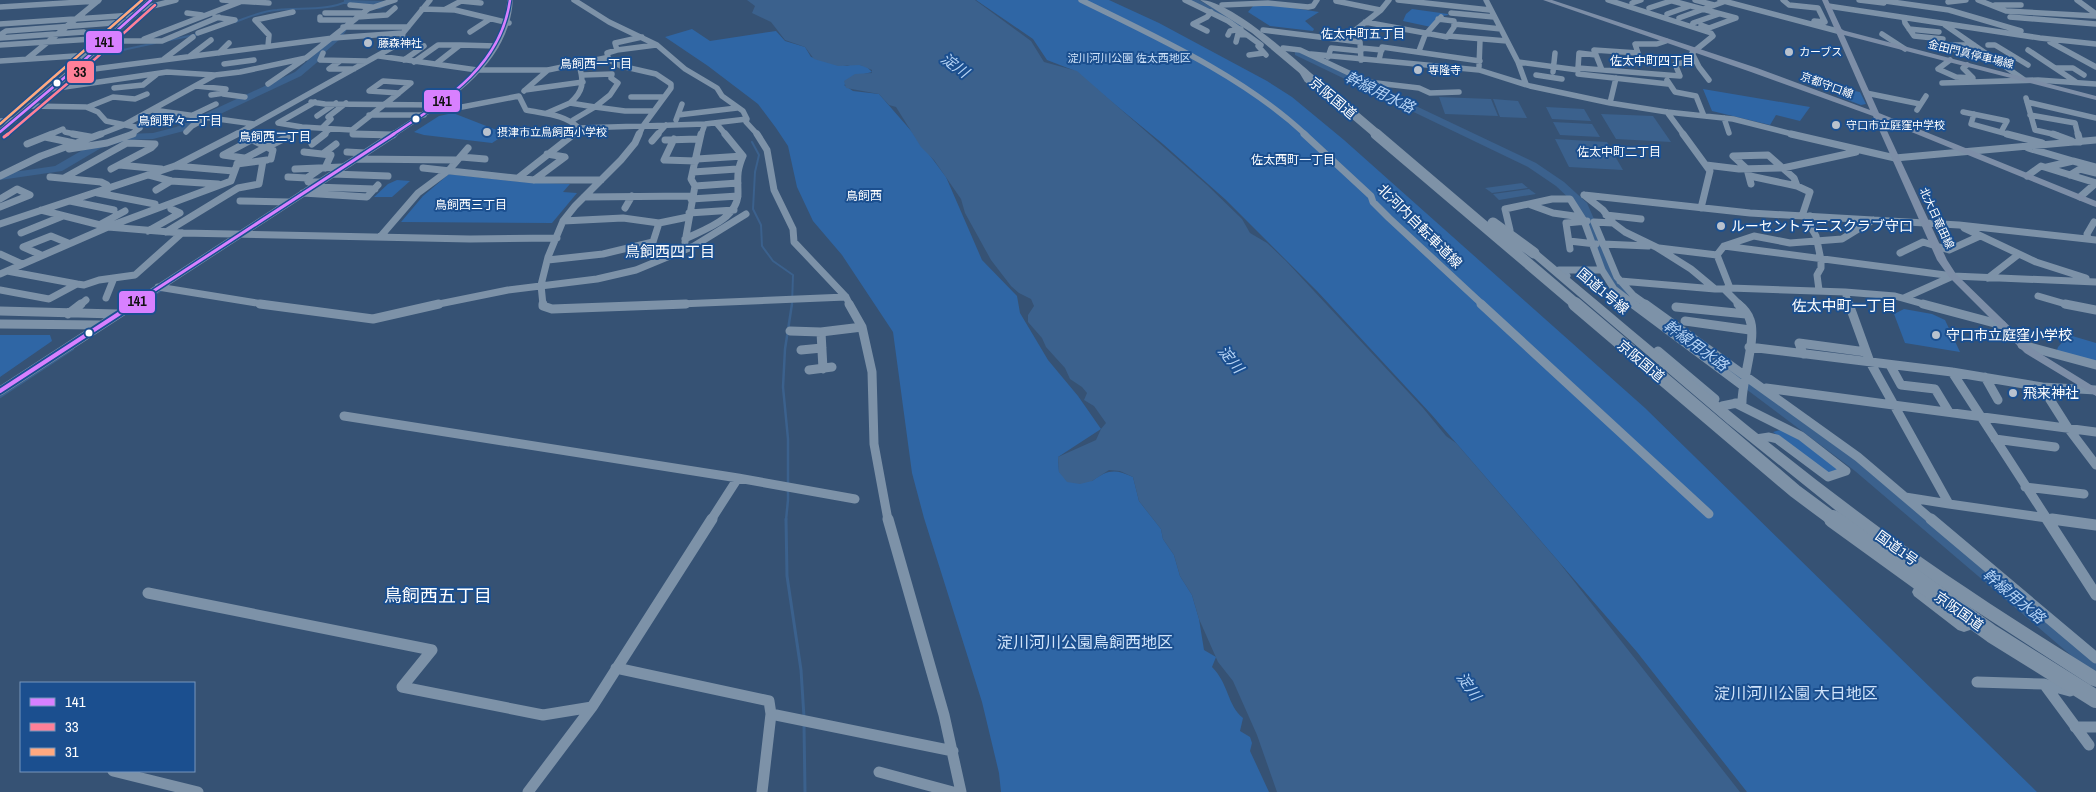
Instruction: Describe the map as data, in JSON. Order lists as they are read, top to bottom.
{
  "streets": {
    "highway": ["京阪国道", "国道1号線", "国道1号"],
    "main road": ["金田門真停車場線", "京都守口線", "北大日竜田線"],
    "street": ["北河内自転車道線"]
  },
  "crossings": [
    ["金田門真停車場線", "北大日竜田線"],
    ["京都守口線", "北大日竜田線"],
    ["京阪国道", "国道1号線"],
    ["国道1号線", "国道1号"]
  ],
  "districts": [
    "佐太中町五丁目",
    "佐太中町四丁目",
    "鳥飼西一丁目",
    "鳥飼野々一丁目",
    "鳥飼西二丁目",
    "佐太中町二丁目",
    "佐太西町一丁目",
    "鳥飼西",
    "鳥飼西三丁目",
    "鳥飼西四丁目",
    "佐太中町一丁目",
    "鳥飼西五丁目"
  ],
  "water": ["淀川", "幹線用水路"],
  "parks": ["淀川河川公園 佐太西地区", "淀川河川公園鳥飼西地区", "淀川河川公園 大日地区"],
  "places": [
    "藤森神社",
    "カーブス",
    "専隆寺",
    "守口市立庭窪中学校",
    "摂津市立鳥飼西小学校",
    "ルーセントテニスクラブ守口",
    "守口市立庭窪小学校",
    "飛来神社"
  ],
  "lines": ["transit line 141", "transit line 31", "transit line 33"],
  "legend": ["141", "33", "31"]
}
